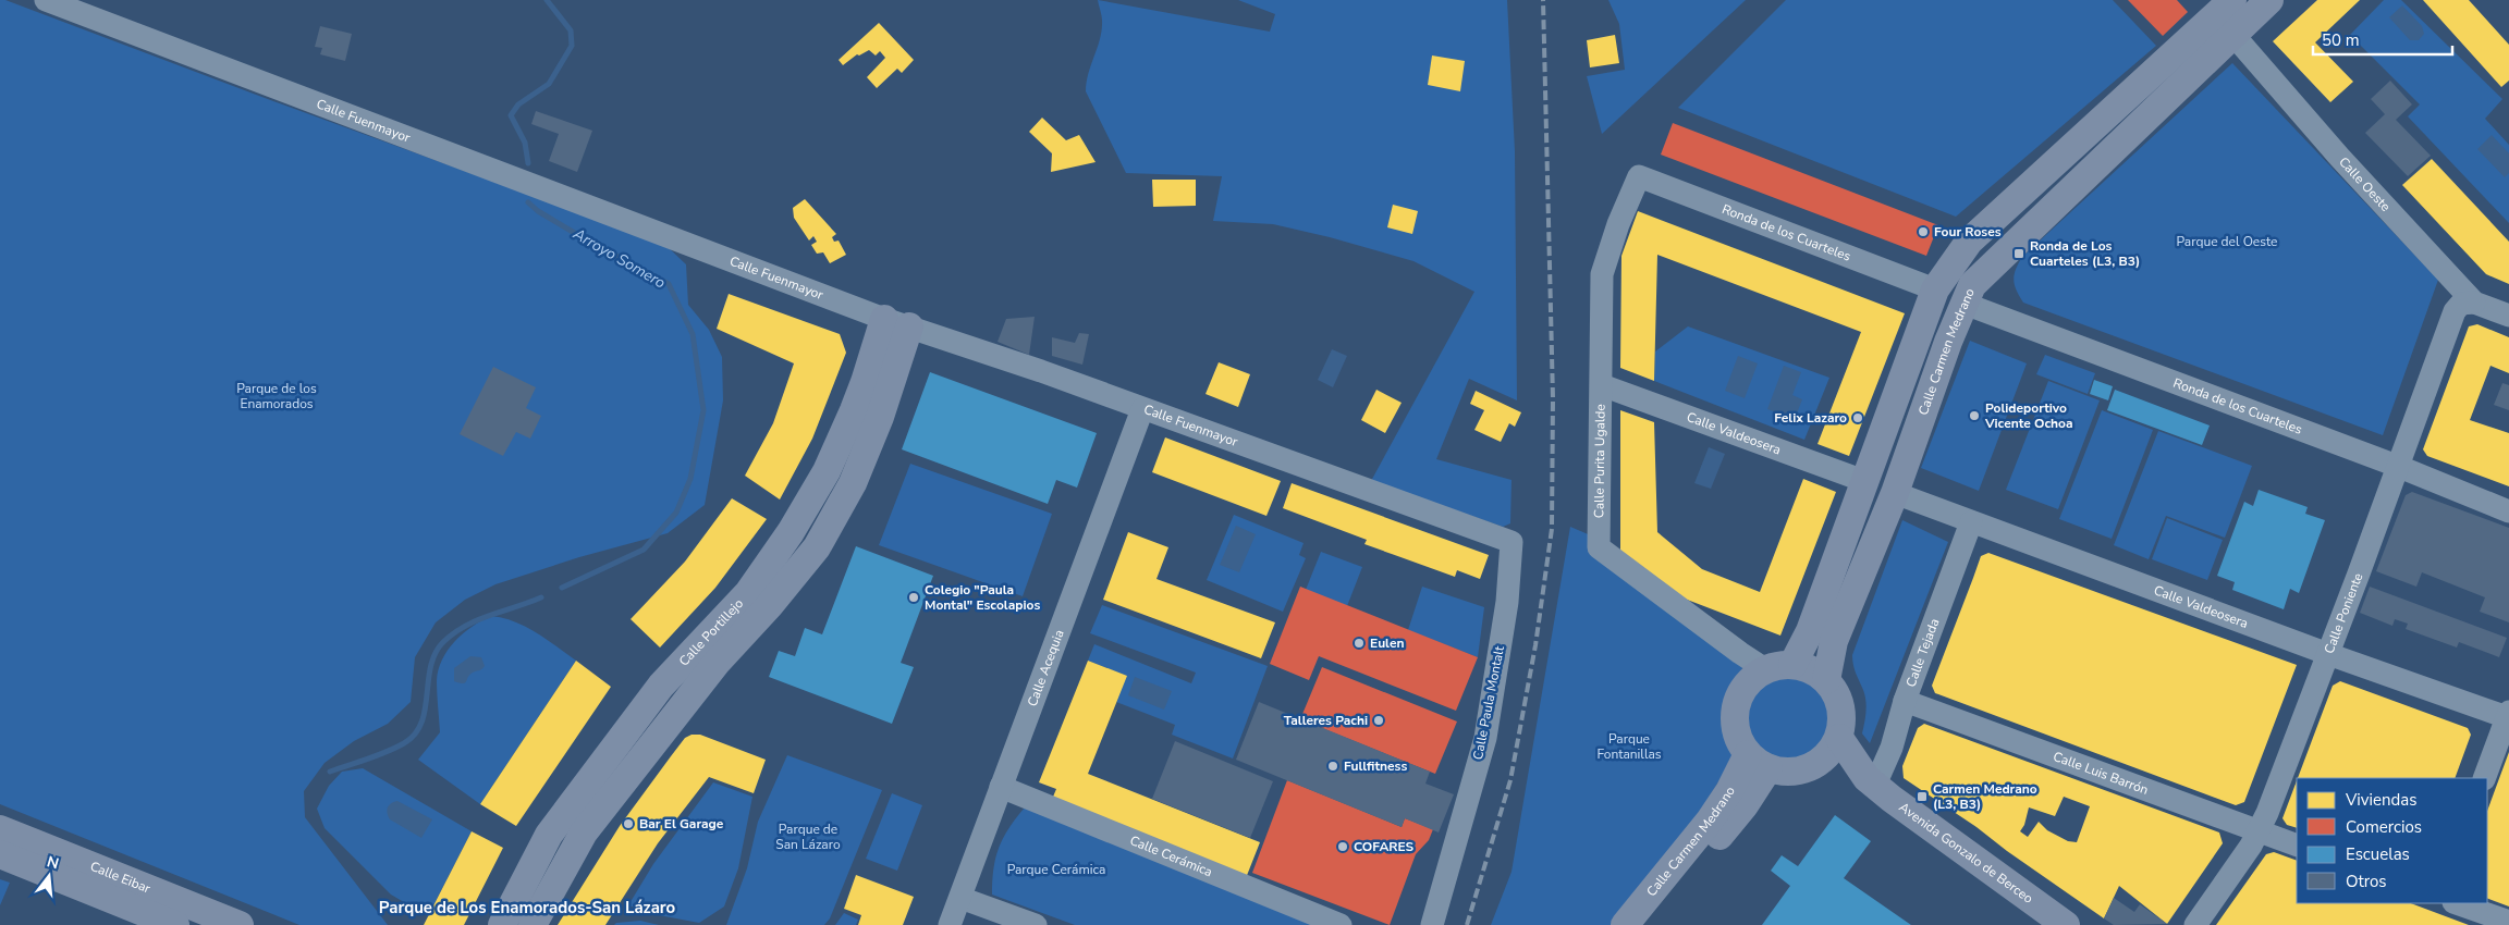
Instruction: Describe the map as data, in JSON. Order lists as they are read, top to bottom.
{
  "streets": {
    "main road": [
      "Calle Carmen Medrano",
      "Calle Portillejo",
      "Avenida Gonzalo de Berceo",
      "Calle Eibar"
    ],
    "street": [
      "Calle Fuenmayor",
      "Calle Oeste",
      "Ronda de los Cuarteles",
      "Calle Valdeosera",
      "Calle Purita Ugalde",
      "Calle Poniente",
      "Calle Tejada",
      "Calle Acequia",
      "Calle Paula Montalt",
      "Calle Luis Barrón",
      "Calle Cerámica"
    ]
  },
  "crossings": [
    ["Calle Fuenmayor", "Calle Portillejo"],
    ["Calle Fuenmayor", "Calle Acequia"],
    ["Calle Fuenmayor", "Calle Paula Montalt"],
    ["Calle Oeste", "Calle Carmen Medrano"],
    ["Calle Oeste", "Calle Poniente"],
    ["Ronda de los Cuarteles", "Calle Carmen Medrano"],
    ["Ronda de los Cuarteles", "Calle Purita Ugalde"],
    ["Ronda de los Cuarteles", "Calle Poniente"],
    ["Calle Carmen Medrano", "Calle Valdeosera"],
    ["Calle Carmen Medrano", "Calle Purita Ugalde"],
    ["Calle Carmen Medrano", "Avenida Gonzalo de Berceo"],
    ["Calle Valdeosera", "Calle Purita Ugalde"],
    ["Calle Valdeosera", "Calle Poniente"],
    ["Calle Valdeosera", "Calle Tejada"],
    ["Calle Purita Ugalde", "Avenida Gonzalo de Berceo"],
    ["Calle Poniente", "Calle Luis Barrón"],
    ["Calle Tejada", "Calle Luis Barrón"],
    ["Calle Tejada", "Avenida Gonzalo de Berceo"],
    ["Calle Acequia", "Calle Cerámica"]
  ],
  "districts": ["Parque de Los Enamorados-San Lázaro"],
  "water": ["Arroyo Somero"],
  "parks": [
    "Parque del Oeste",
    "Parque de los Enamorados",
    "Parque Fontanillas",
    "Parque de San Lázaro",
    "Parque Cerámica"
  ],
  "places": {
    "other": [
      "Four Roses",
      "Polideportivo Vicente Ochoa",
      "Felix Lazaro",
      "Colegio \"Paula Montal\" Escolapios",
      "Eulen",
      "Talleres Pachi",
      "Fullfitness",
      "Bar El Garage",
      "COFARES"
    ],
    "transit": ["Ronda de Los Cuarteles (L3, B3)", "Carmen Medrano (L3, B3)"]
  },
  "legend": [
    "Viviendas",
    "Comercios",
    "Escuelas",
    "Otros"
  ],
  "scale_bar": "50 m",
  "north": "top"
}
